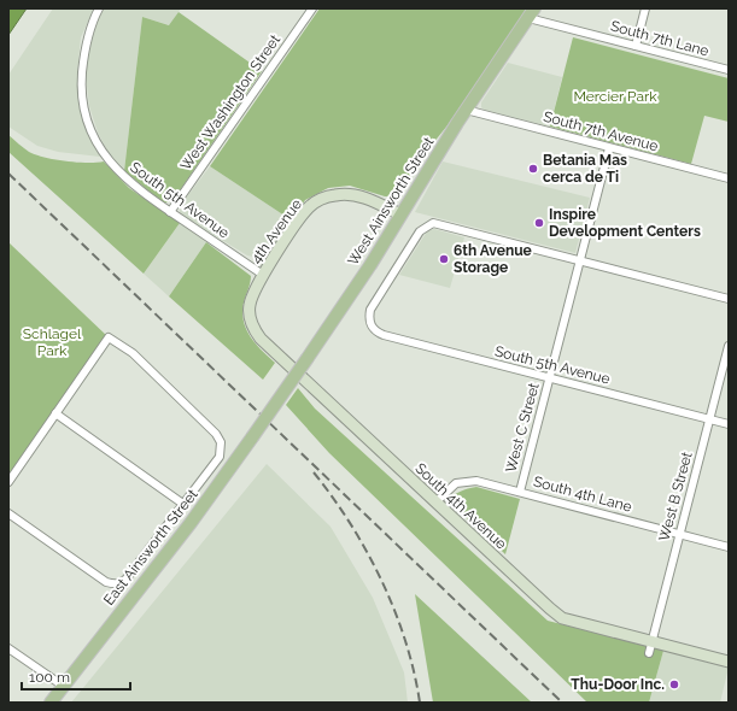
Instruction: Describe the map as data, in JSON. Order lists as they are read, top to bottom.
{
  "streets": {
    "main road": ["West Ainsworth Street", "East Ainsworth Street"],
    "street": [
      "South 7th Lane",
      "West Washington Street",
      "South 7th Avenue",
      "South 5th Avenue",
      "4th Avenue",
      "West C Street",
      "South 4th Lane",
      "West B Street",
      "South 4th Avenue"
    ]
  },
  "crossings": [
    ["South 7th Lane", "West Ainsworth Street"],
    ["West Washington Street", "South 5th Avenue"],
    ["South 7th Avenue", "West Ainsworth Street"],
    ["South 7th Avenue", "West C Street"],
    ["South 5th Avenue", "4th Avenue"],
    ["South 5th Avenue", "West C Street"],
    ["South 5th Avenue", "West B Street"],
    ["South 5th Avenue", "South 4th Avenue"],
    ["West Ainsworth Street", "4th Avenue"],
    ["West Ainsworth Street", "East Ainsworth Street"],
    ["4th Avenue", "South 4th Avenue"],
    ["West C Street", "South 4th Lane"],
    ["South 4th Lane", "West B Street"],
    ["South 4th Lane", "South 4th Avenue"],
    ["West B Street", "South 4th Avenue"]
  ],
  "parks": ["Mercier Park", "Schlagel Park"],
  "places": [
    "Betania Mas cerca de Ti",
    "Inspire Development Centers",
    "6th Avenue Storage",
    "Thu-Door Inc."
  ],
  "scale_bar": "100 m"
}
